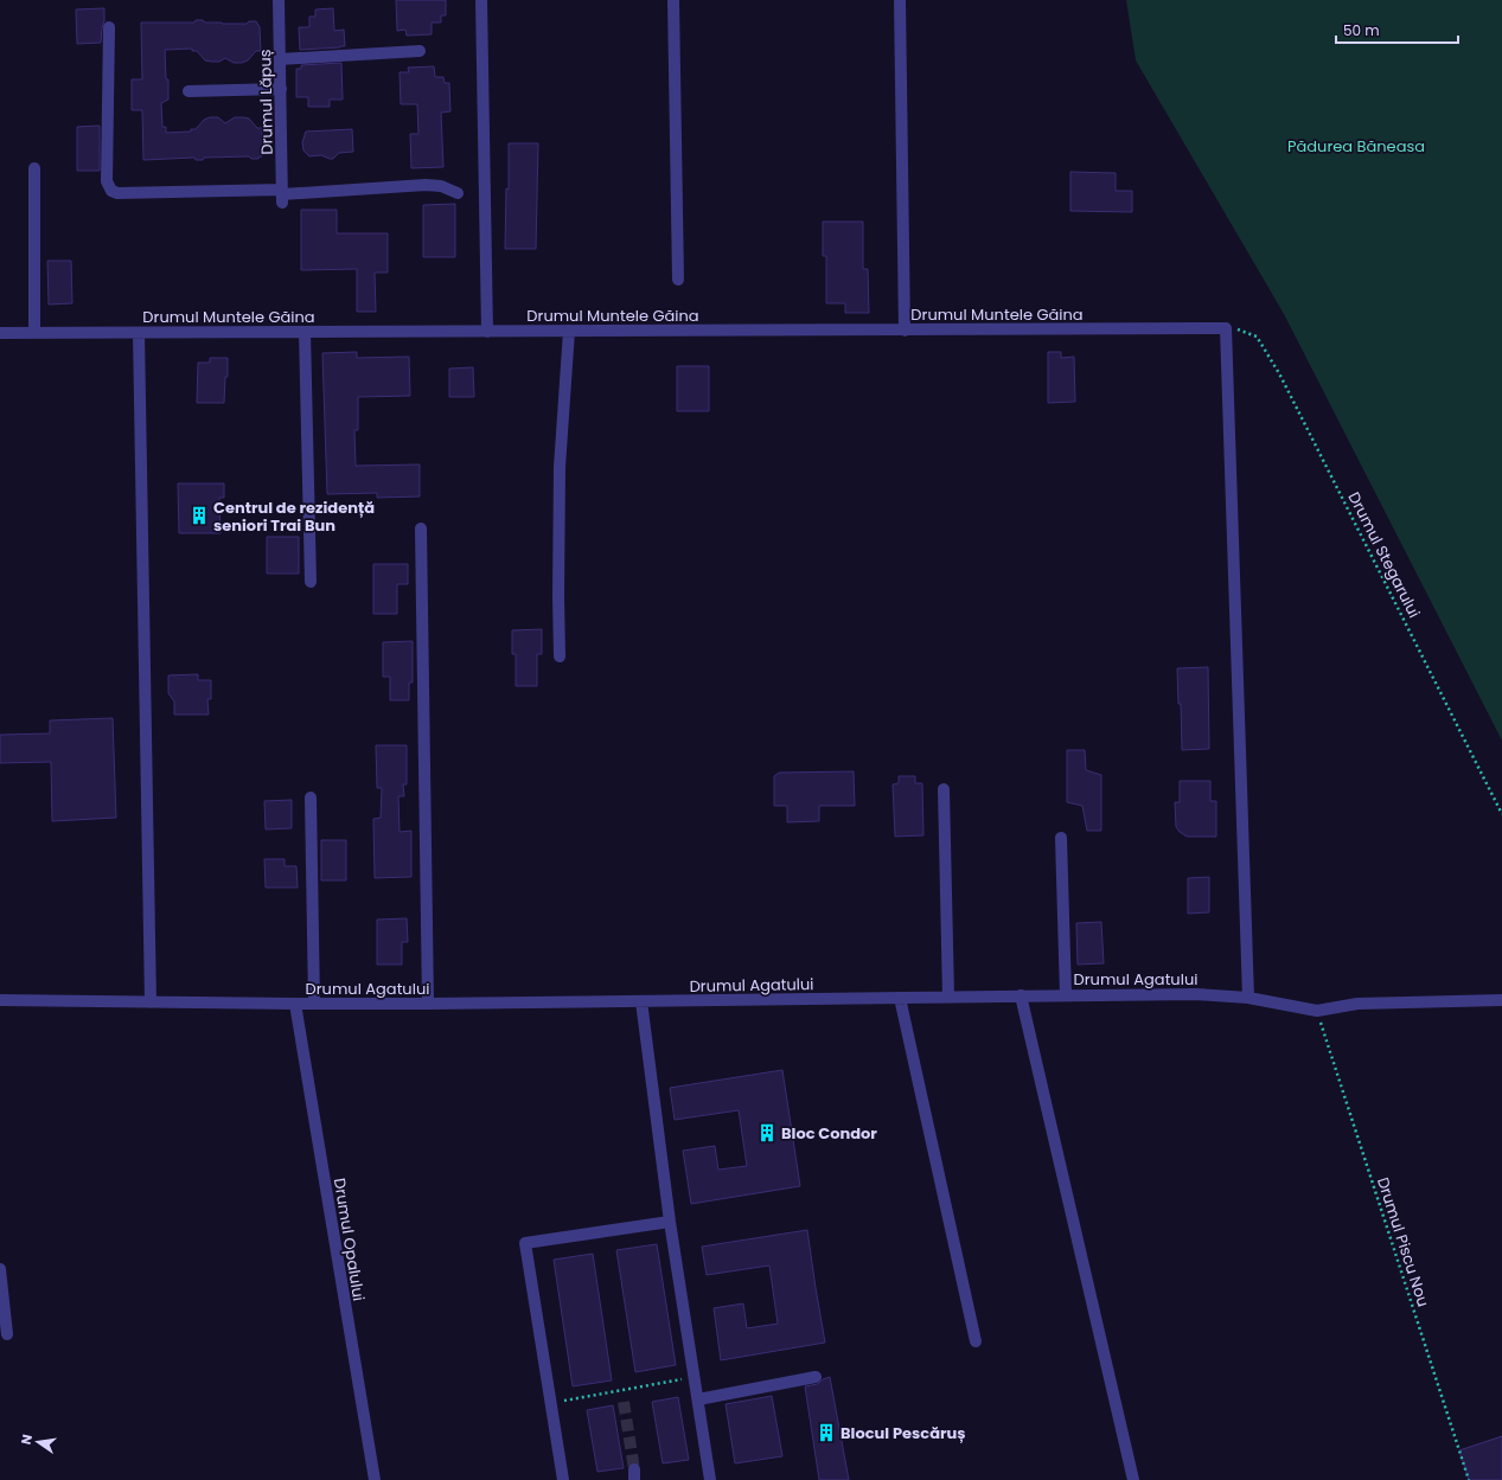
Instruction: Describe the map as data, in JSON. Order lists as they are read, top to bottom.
{
  "streets": {
    "street": [
      "Drumul Lăpuș",
      "Drumul Muntele Găina",
      "Drumul Agatului",
      "Drumul Opalului"
    ],
    "path": ["Drumul Stegarului", "Drumul Piscu Nou"]
  },
  "crossings": [
    ["Drumul Muntele Găina", "Drumul Stegarului"],
    ["Drumul Agatului", "Drumul Opalului"],
    ["Drumul Agatului", "Drumul Piscu Nou"]
  ],
  "parks": ["Pădurea Băneasa"],
  "places": {
    "building": ["Centrul de rezidență seniori Trai Bun", "Bloc Condor", "Blocul Pescăruș"]
  },
  "scale_bar": "50 m",
  "north": "left"
}
